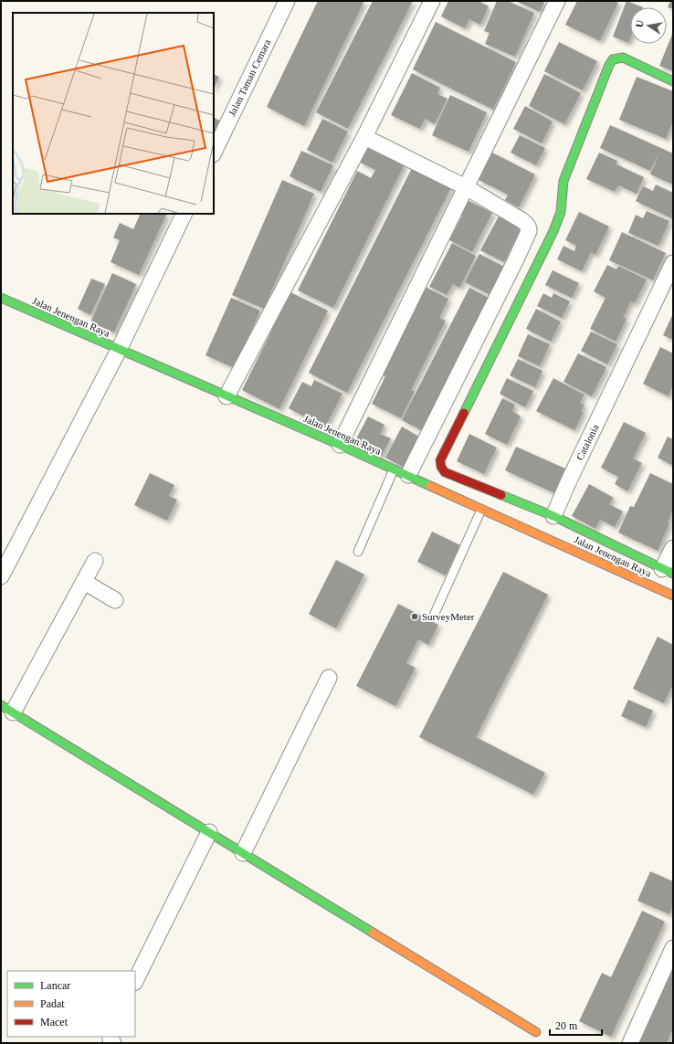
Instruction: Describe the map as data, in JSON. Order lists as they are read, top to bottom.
{
  "streets": {
    "street": ["Jalan Taman Cemara", "Jalan Jenengan Raya", "Catalonia"]
  },
  "places": ["SurveyMeter"],
  "legend": ["Lancar", "Padat", "Macet"],
  "scale_bar": "20 m",
  "north": "left"
}
